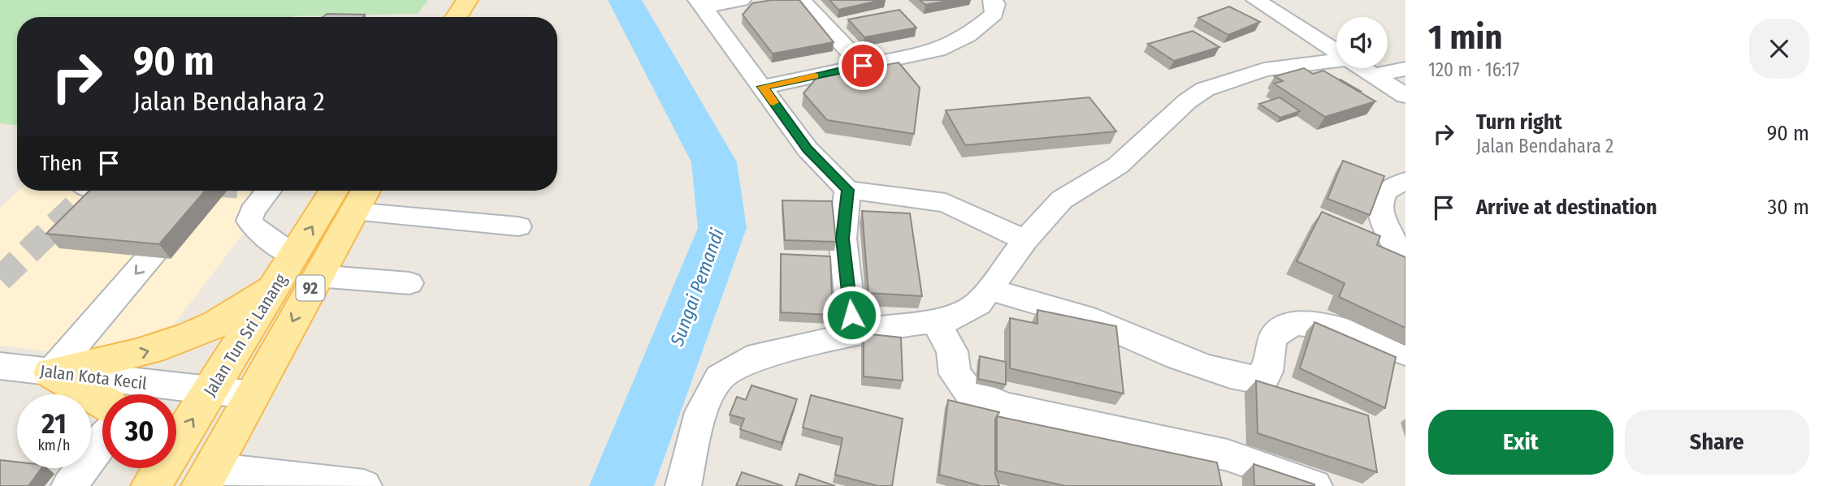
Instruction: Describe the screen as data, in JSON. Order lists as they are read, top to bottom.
{
  "streets": {
    "main road": ["92", "Jalan Tun Sri Lanang"],
    "street": ["Jalan Kota Kecil"]
  },
  "crossings": [
    ["Jalan Tun Sri Lanang", "Jalan Kota Kecil"]
  ],
  "water": ["Sungai Pemandi"],
  "page": {
    "heading": ["1 min", "120 m · 16:17"],
    "turn": ["90 m", "Jalan Bendahara 2"],
    "list": [
      {
        "name": "Turn right",
        "note": "Jalan Bendahara 2",
        "value": "90 m"
      },
      {
        "name": "Arrive at destination",
        "value": "30 m"
      }
    ],
    "then": "Then",
    "speed": "21 km/h",
    "limit": "30",
    "buttons": ["Exit", "Share"]
  }
}
